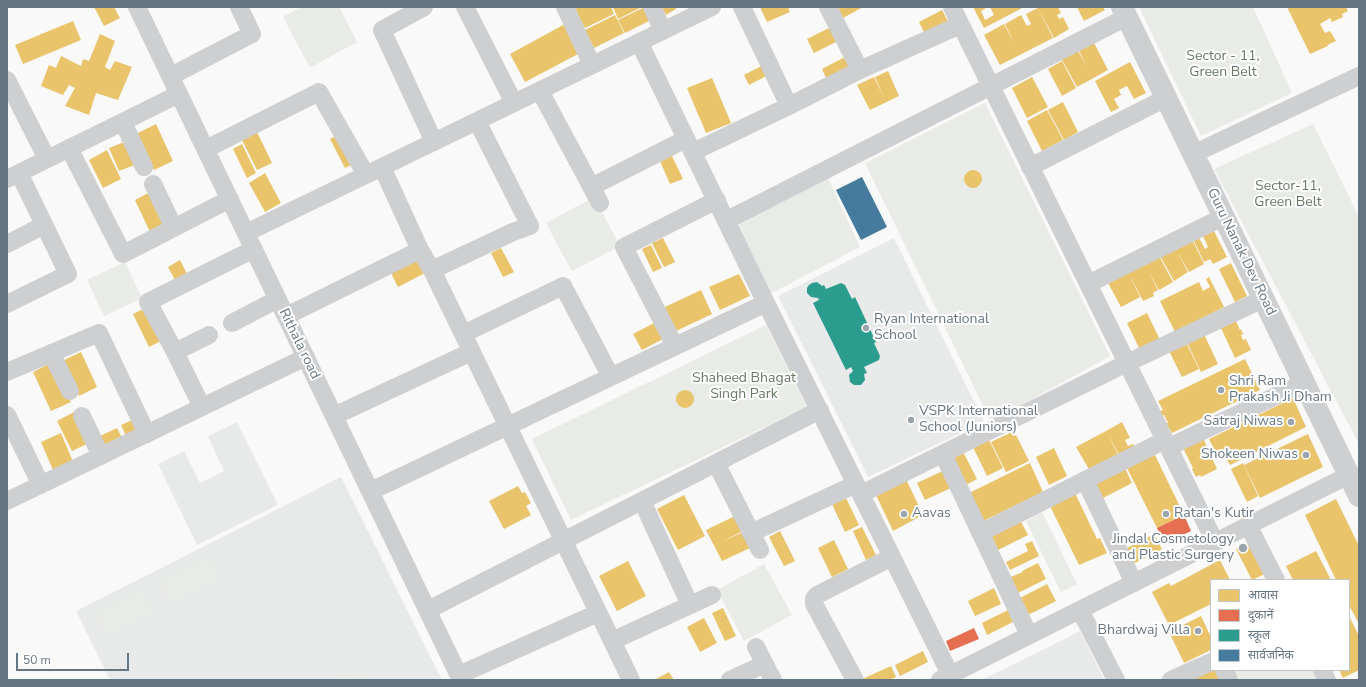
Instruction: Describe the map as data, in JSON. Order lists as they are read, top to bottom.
{
  "streets": {
    "street": ["Guru Nanak Dev Road", "Rithala road"]
  },
  "parks": ["Sector - 11, Green Belt", "Sector-11, Green Belt", "Shaheed Bhagat Singh Park"],
  "places": [
    "Ryan International School",
    "Shri Ram Prakash Ji Dham",
    "VSPK International School (Juniors)",
    "Satraj Niwas",
    "Shokeen Niwas",
    "Aavas",
    "Ratan's Kutir",
    "Jindal Cosmetology and Plastic Surgery",
    "Bhardwaj Villa"
  ],
  "legend": [
    "आवास",
    "दुकानें",
    "स्कूल",
    "सार्वजनिक"
  ],
  "scale_bar": "50 m"
}
